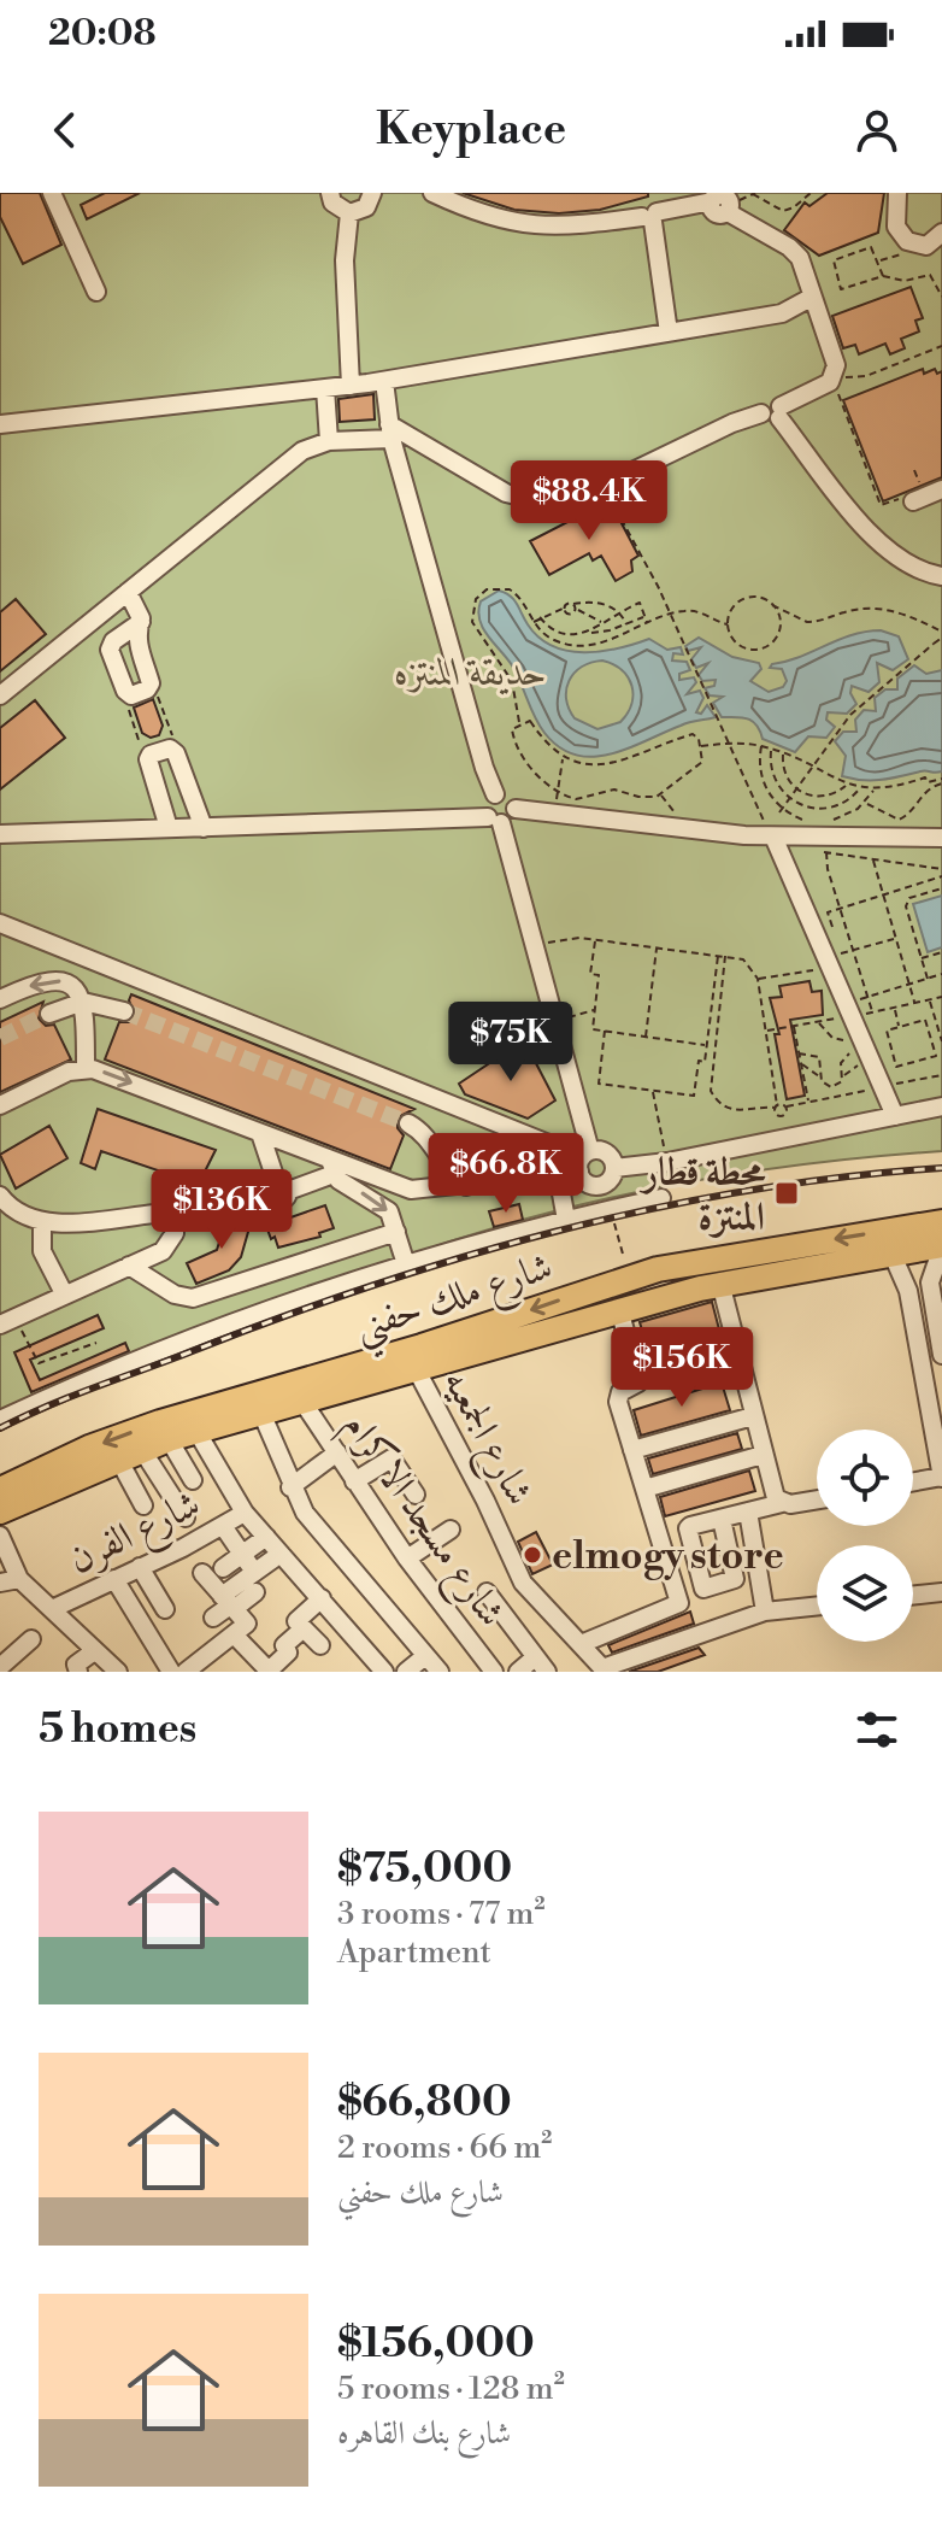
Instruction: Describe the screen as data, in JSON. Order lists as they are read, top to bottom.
{
  "streets": {
    "highway": ["شارع ملك حفني"],
    "street": ["شارع الجمعيه", "شارع مسجد الاكرام", "شارع الفرن"]
  },
  "crossings": [
    ["شارع ملك حفني", "شارع الجمعيه"],
    ["شارع ملك حفني", "شارع مسجد الاكرام"]
  ],
  "parks": ["حديقة المنتزه"],
  "places": {
    "transit": ["محطة قطار المنتزة"],
    "other": ["elmogy store"]
  },
  "page": {
    "status": "20:08",
    "header": "Keyplace",
    "price": [
      "$88.4K",
      "$75K",
      "$66.8K",
      "$136K",
      "$156K"
    ],
    "heading": "5 homes",
    "list": [
      {
        "name": "$75,000",
        "note": "3 rooms · 77 m² · Apartment"
      },
      {
        "name": "$66,800",
        "note": "2 rooms · 66 m² · شارع ملك حفني"
      },
      {
        "name": "$156,000",
        "note": "5 rooms · 128 m² · شارع بنك القاهره"
      }
    ]
  }
}
